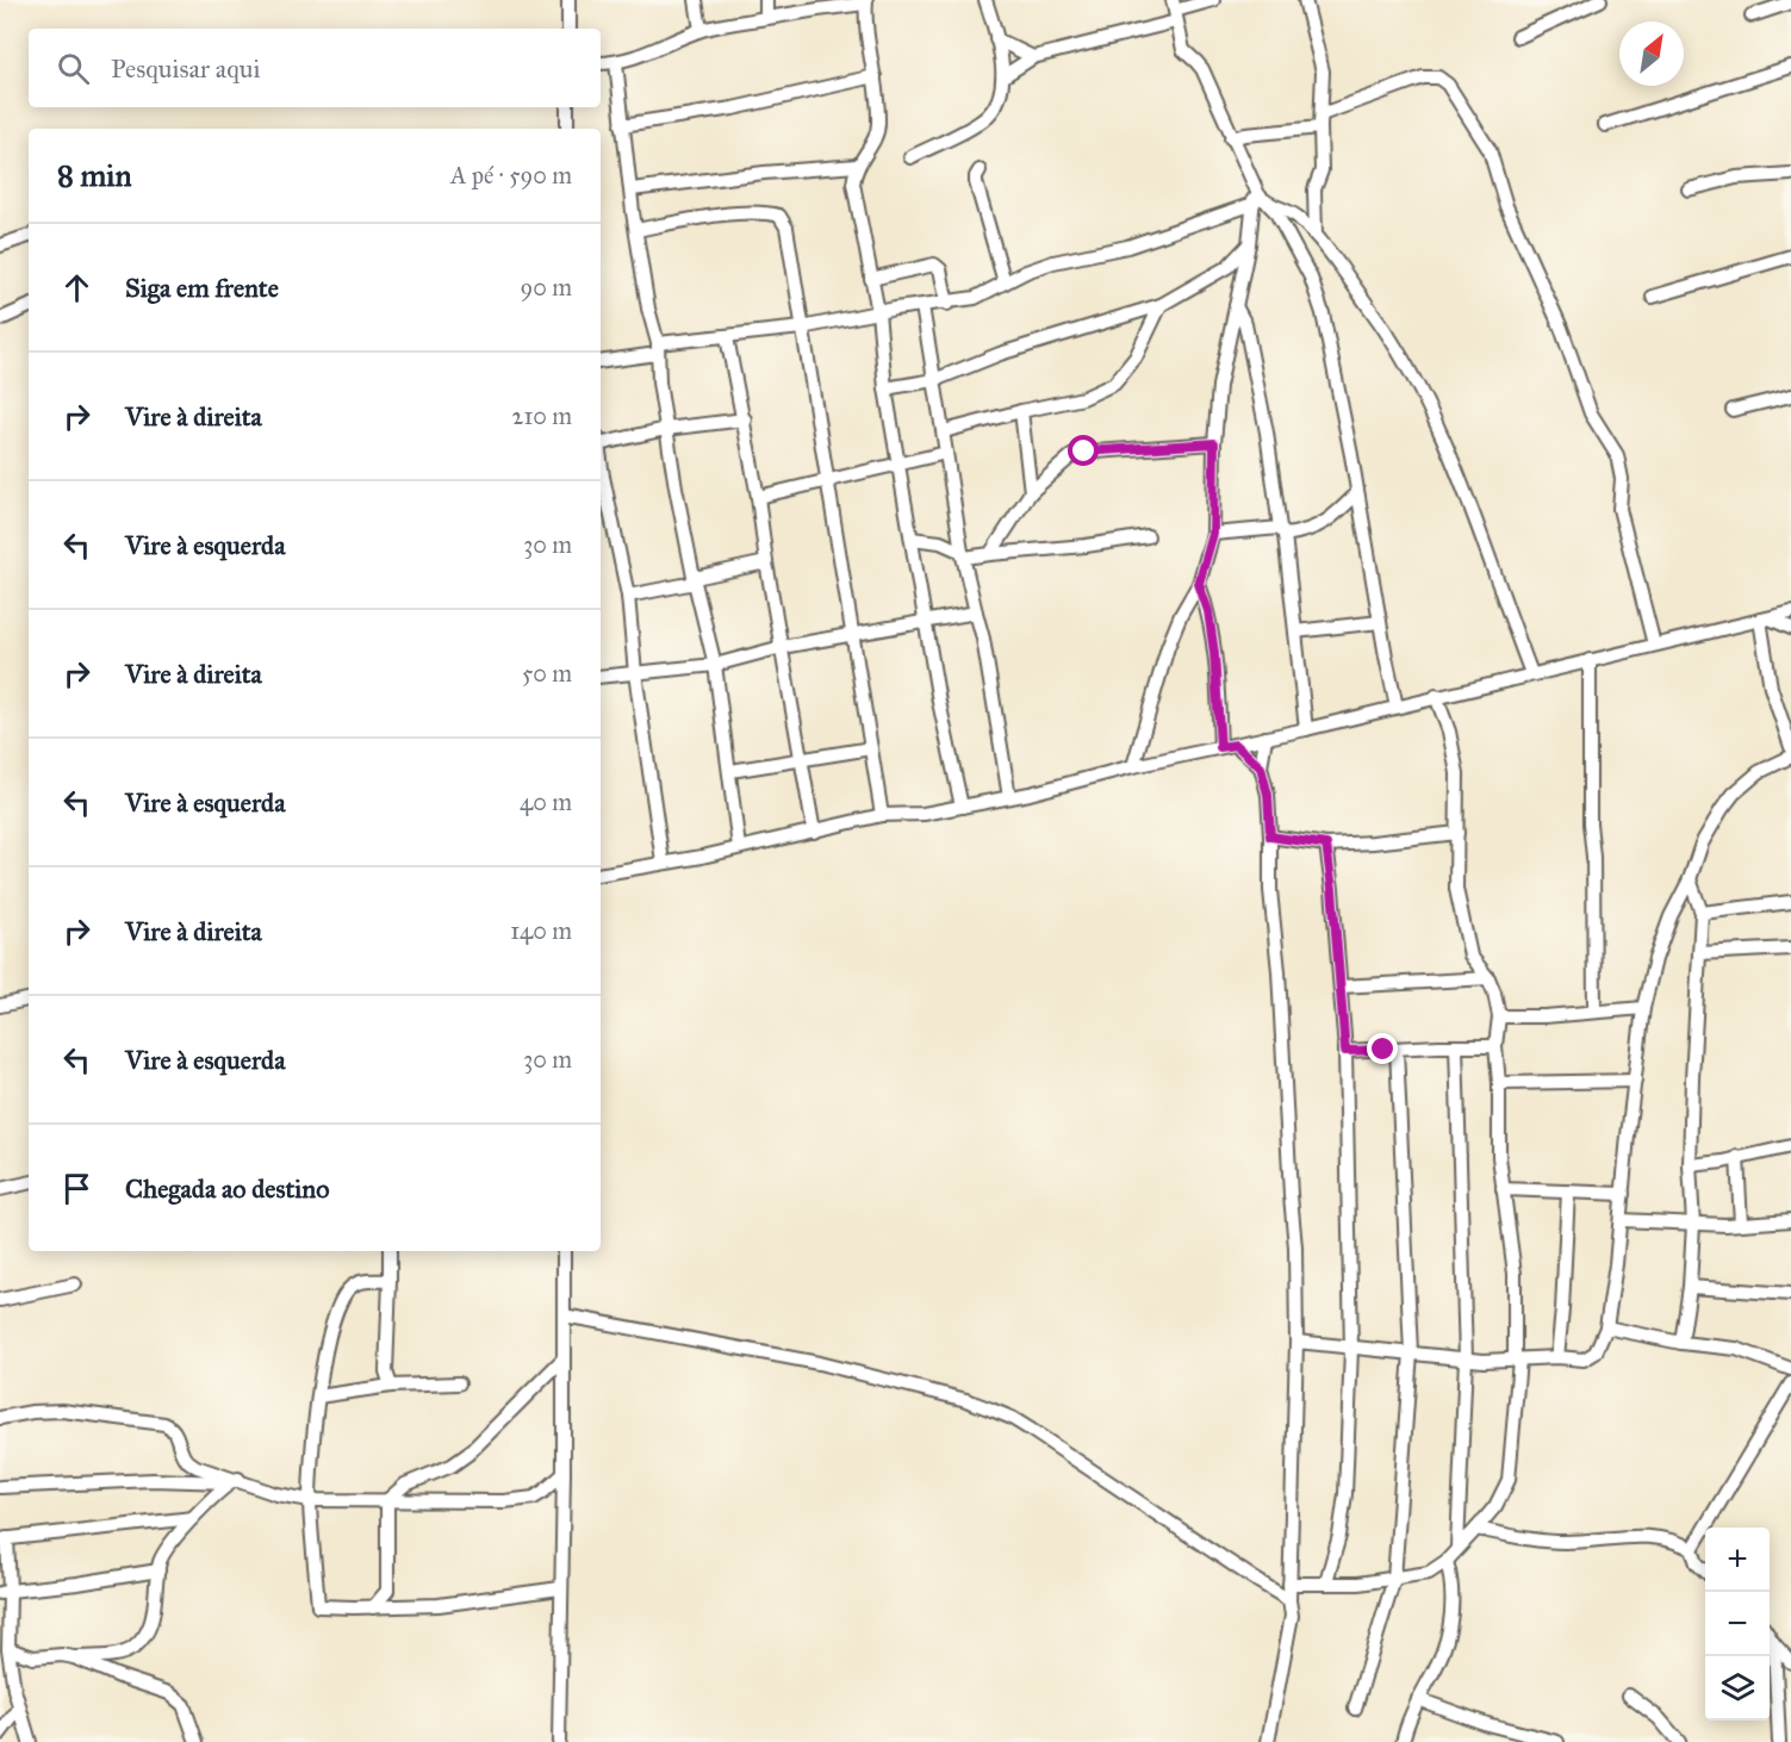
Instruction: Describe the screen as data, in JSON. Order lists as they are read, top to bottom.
{
  "north": "top right",
  "page": {
    "search": "Pesquisar aqui",
    "heading": ["8 min", "A pé · 590 m"],
    "list": [
      ["Siga em frente", "90 m"],
      ["Vire à direita", "210 m"],
      ["Vire à esquerda", "30 m"],
      ["Vire à direita", "50 m"],
      ["Vire à esquerda", "40 m"],
      ["Vire à direita", "140 m"],
      ["Vire à esquerda", "30 m"],
      "Chegada ao destino"
    ],
    "map_buttons": ["+", "−"]
  }
}
